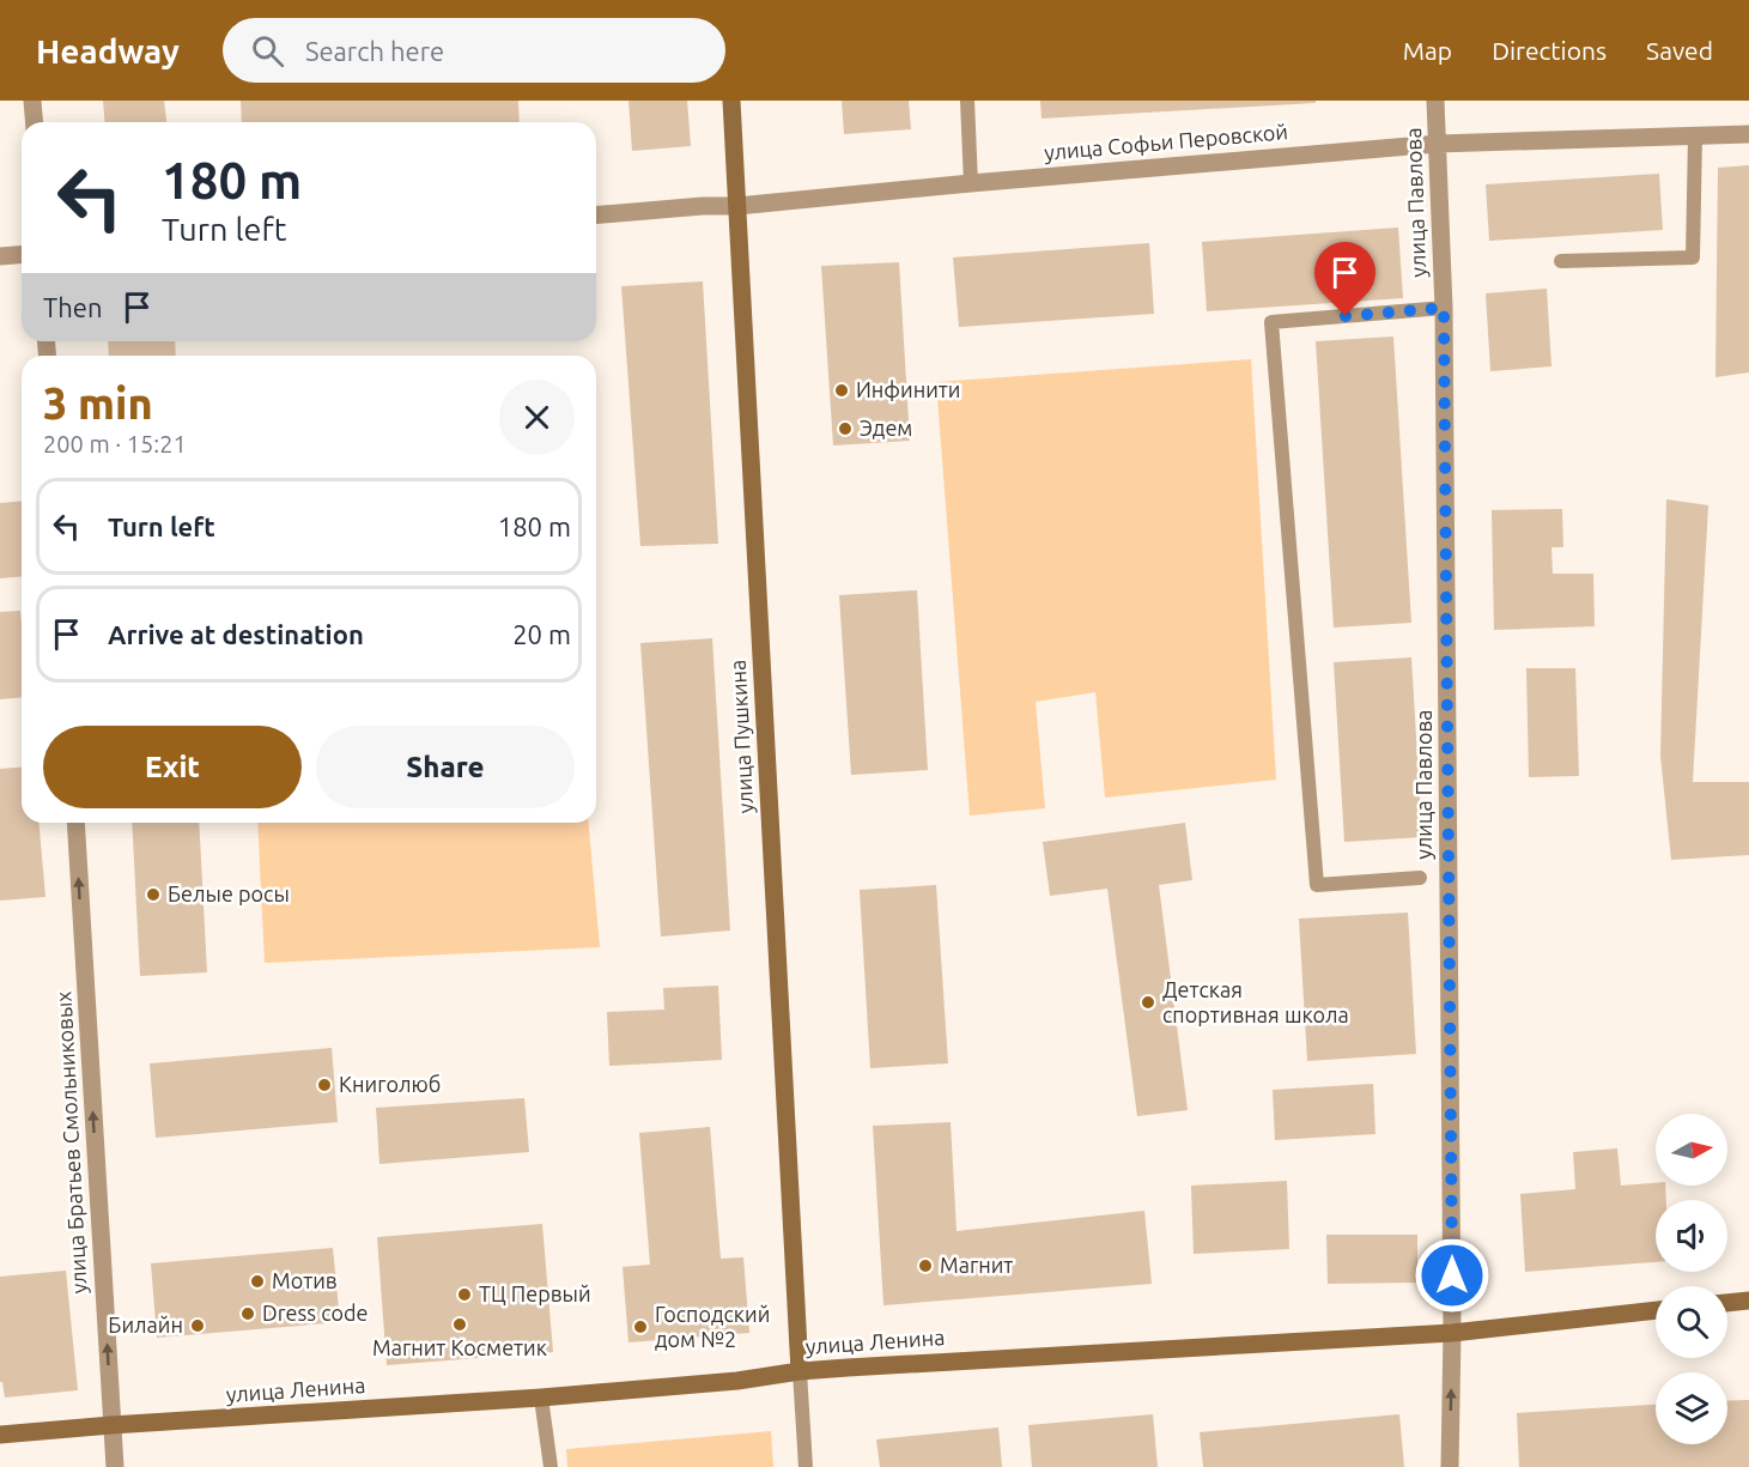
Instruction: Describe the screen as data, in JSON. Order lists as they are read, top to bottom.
{
  "streets": {
    "main road": ["улица Пушкина", "улица Ленина"],
    "street": ["улица Софьи Перовской", "улица Павлова", "улица Братьев Смольниковых"]
  },
  "crossings": [
    ["улица Софьи Перовской", "улица Павлова"],
    ["улица Софьи Перовской", "улица Пушкина"],
    ["улица Павлова", "улица Ленина"],
    ["улица Пушкина", "улица Ленина"],
    ["улица Братьев Смольниковых", "улица Ленина"]
  ],
  "one_way": ["улица Братьев Смольниковых"],
  "places": [
    "Инфинити",
    "Эдем",
    "Белые росы",
    "Детская спортивная школа",
    "Книголюб",
    "Магнит",
    "Мотив",
    "ТЦ Первый",
    "Dress code",
    "Магнит Косметик",
    "Билайн",
    "Господский дом №2"
  ],
  "north": "right",
  "page": {
    "header": "Headway",
    "search": "Search here",
    "nav": ["Map", "Directions", "Saved"],
    "turn": ["180 m", "Turn left"],
    "then": "Then",
    "heading": ["3 min", "200 m · 15:21"],
    "list": [
      {
        "name": "Turn left",
        "value": "180 m"
      },
      {
        "name": "Arrive at destination",
        "value": "20 m"
      }
    ],
    "buttons": ["Exit", "Share"]
  }
}
